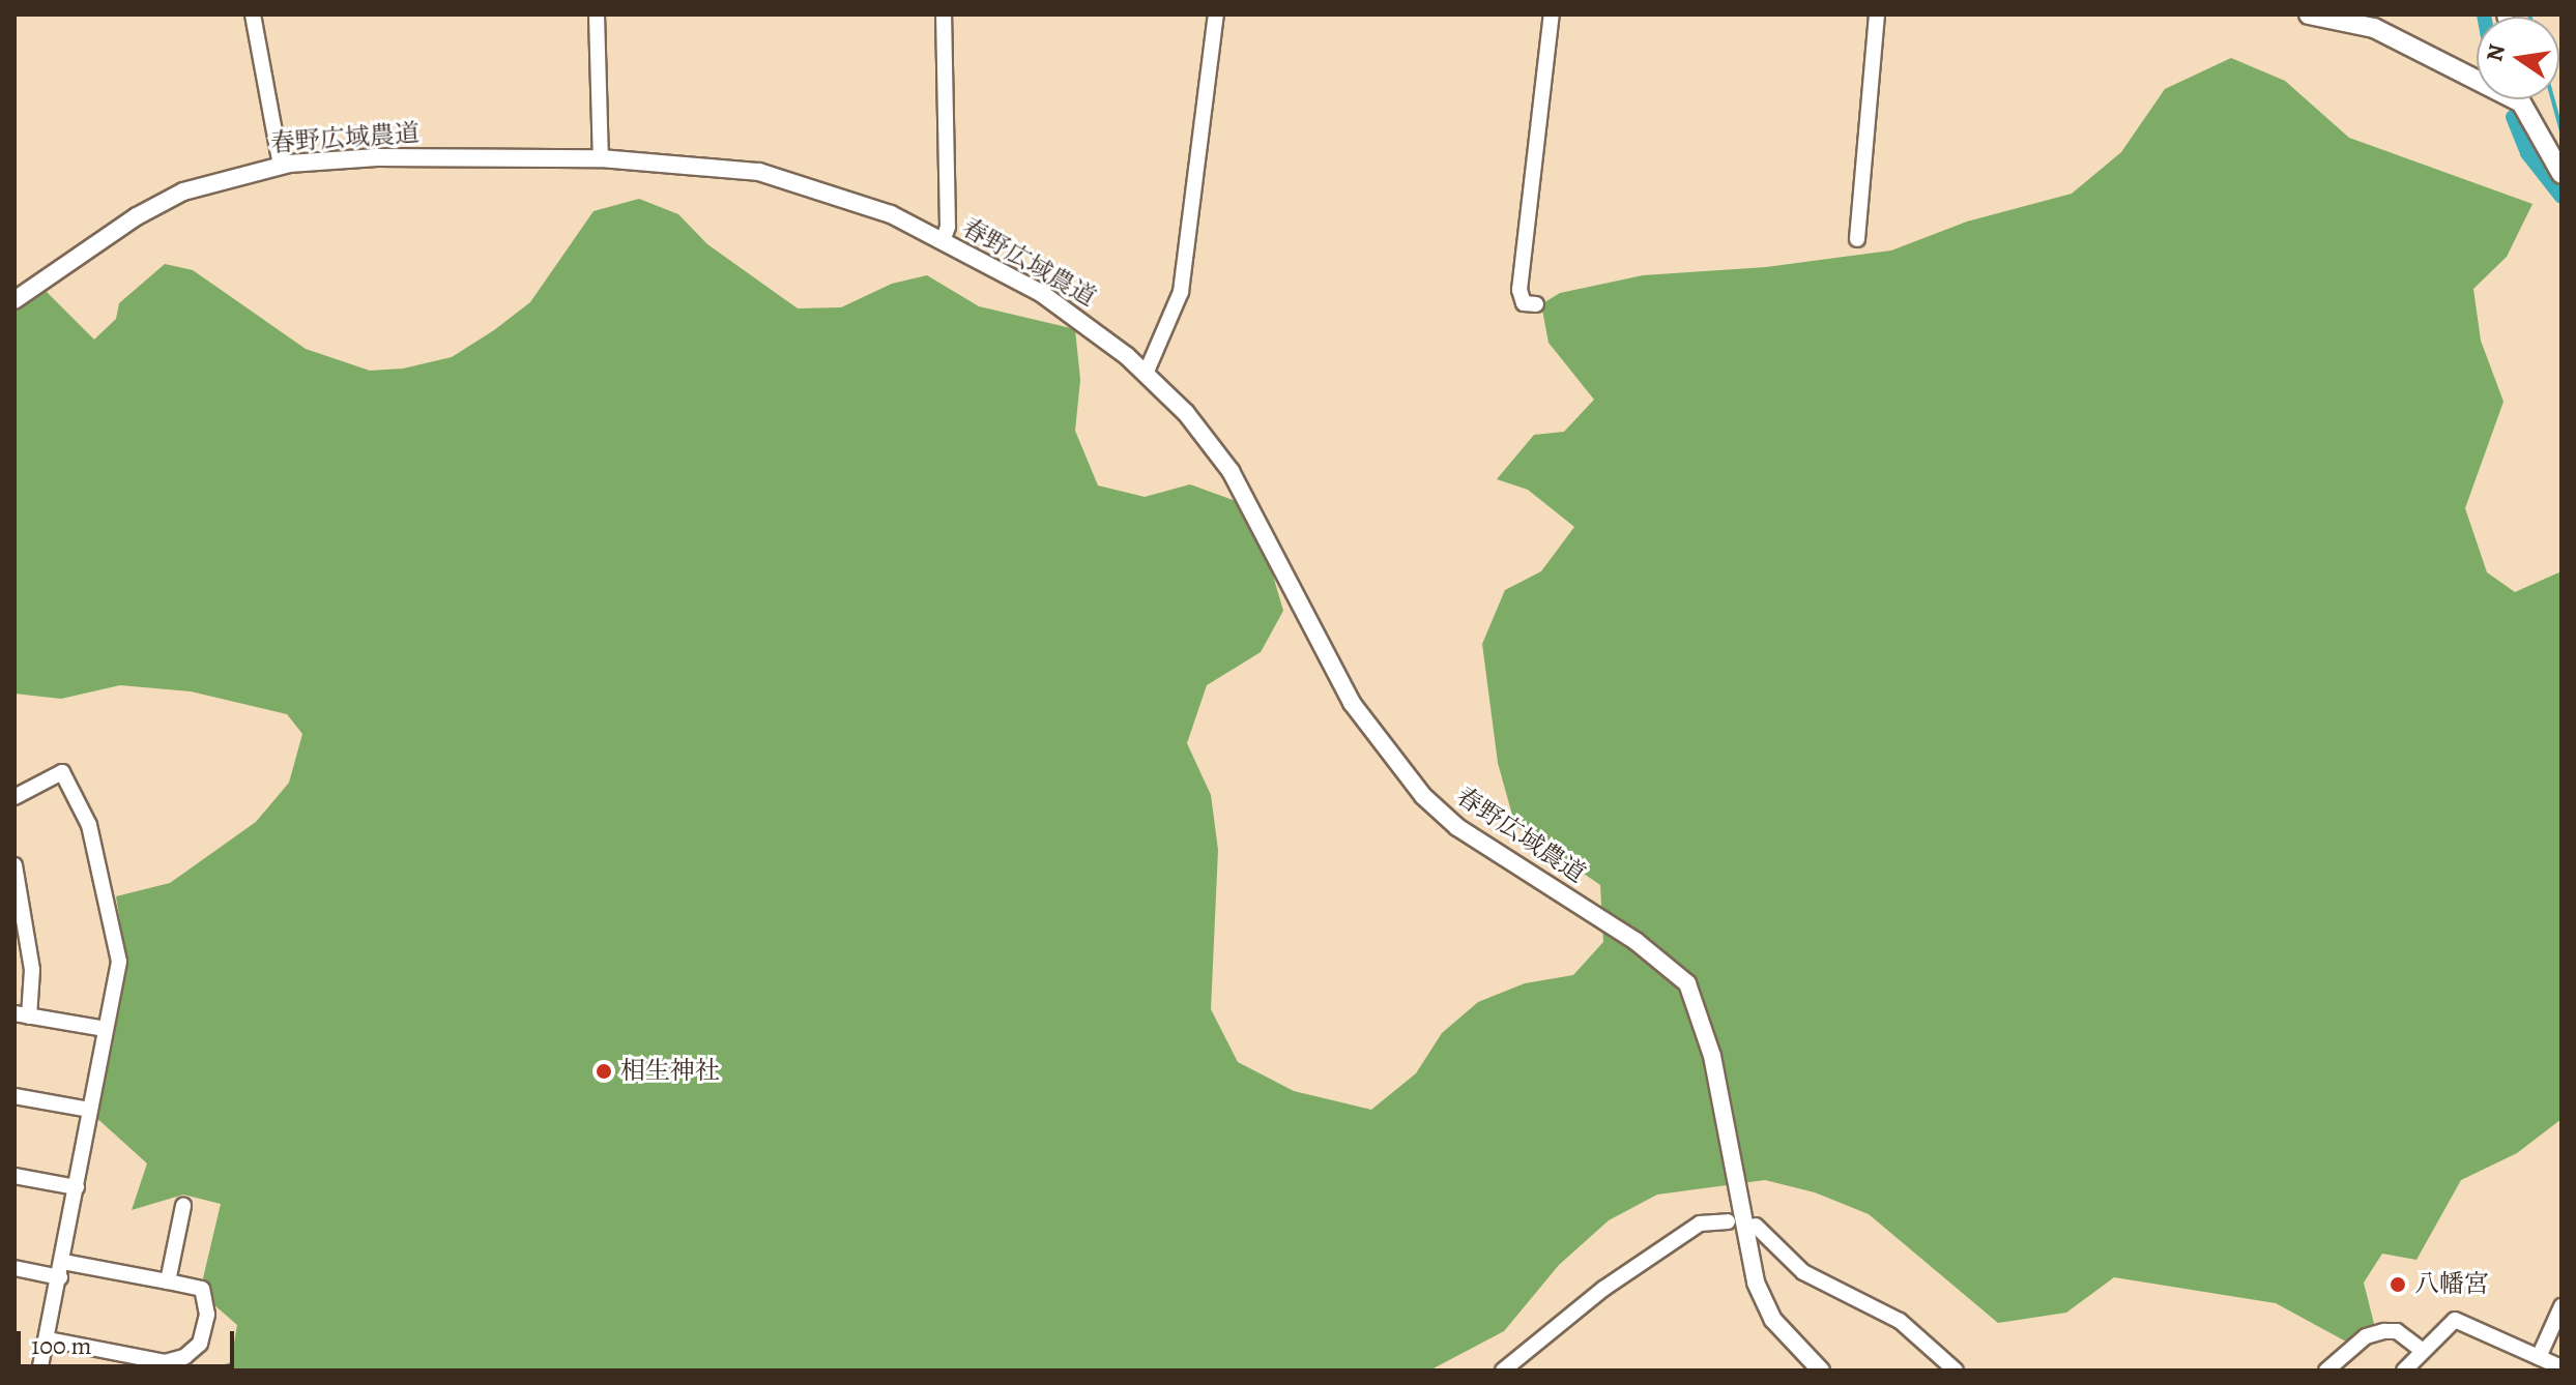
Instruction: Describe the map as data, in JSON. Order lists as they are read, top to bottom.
{
  "streets": {
    "street": ["春野広域農道"]
  },
  "places": ["相生神社", "八幡宮"],
  "scale_bar": "100 m",
  "north": "left"
}
